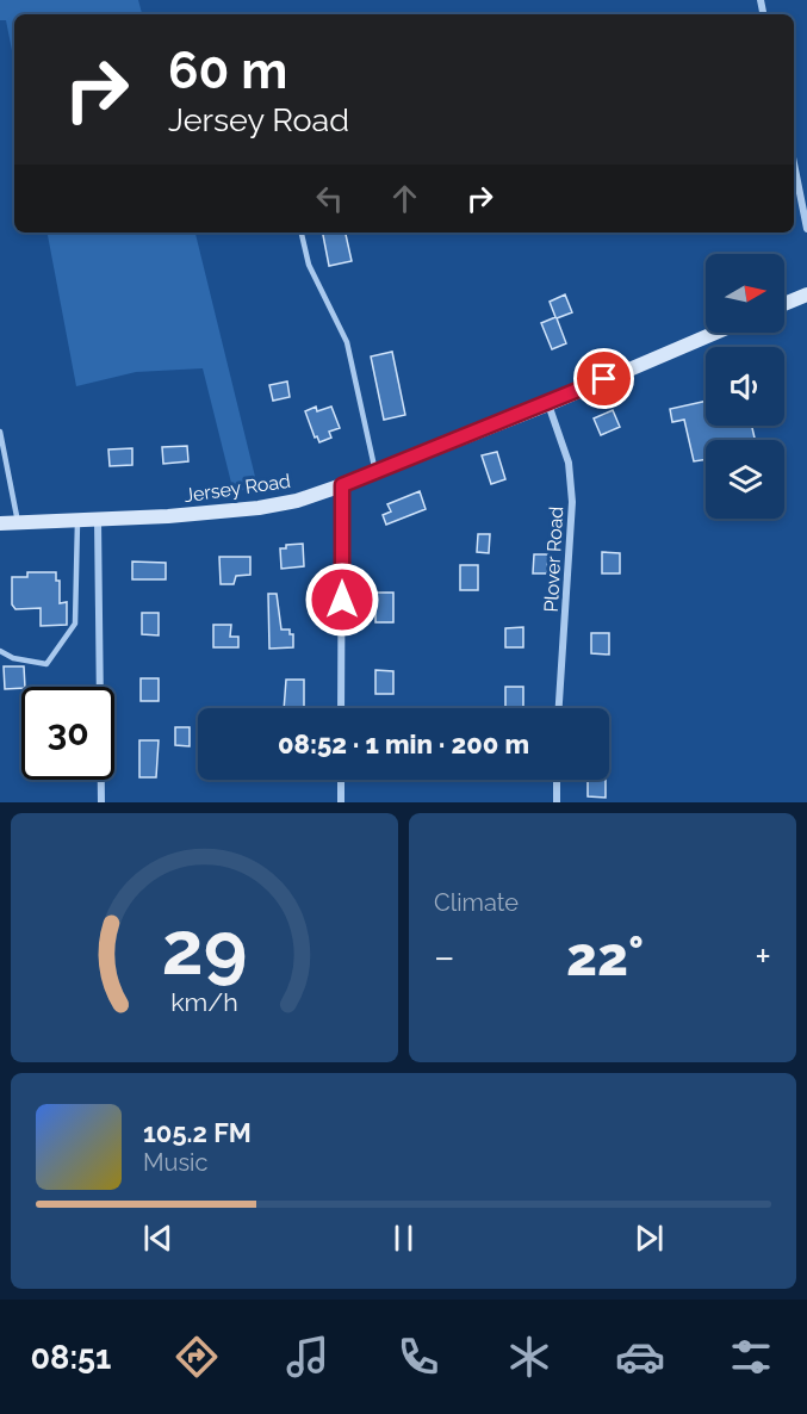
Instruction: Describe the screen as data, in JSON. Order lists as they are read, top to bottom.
{
  "streets": {
    "street": ["Jersey Road", "Plover Road"]
  },
  "crossings": [
    ["Jersey Road", "Plover Road"]
  ],
  "north": "right",
  "page": {
    "turn": ["60 m", "Jersey Road"],
    "limit": "30",
    "trip": "08:52 · 1 min · 200 m",
    "tile": "Climate",
    "heat": ["−", "22°", "+"],
    "song": ["105.2 FM", "Music"],
    "tabs": "08:51",
    "gauge": ["29", "km/h"]
  }
}
